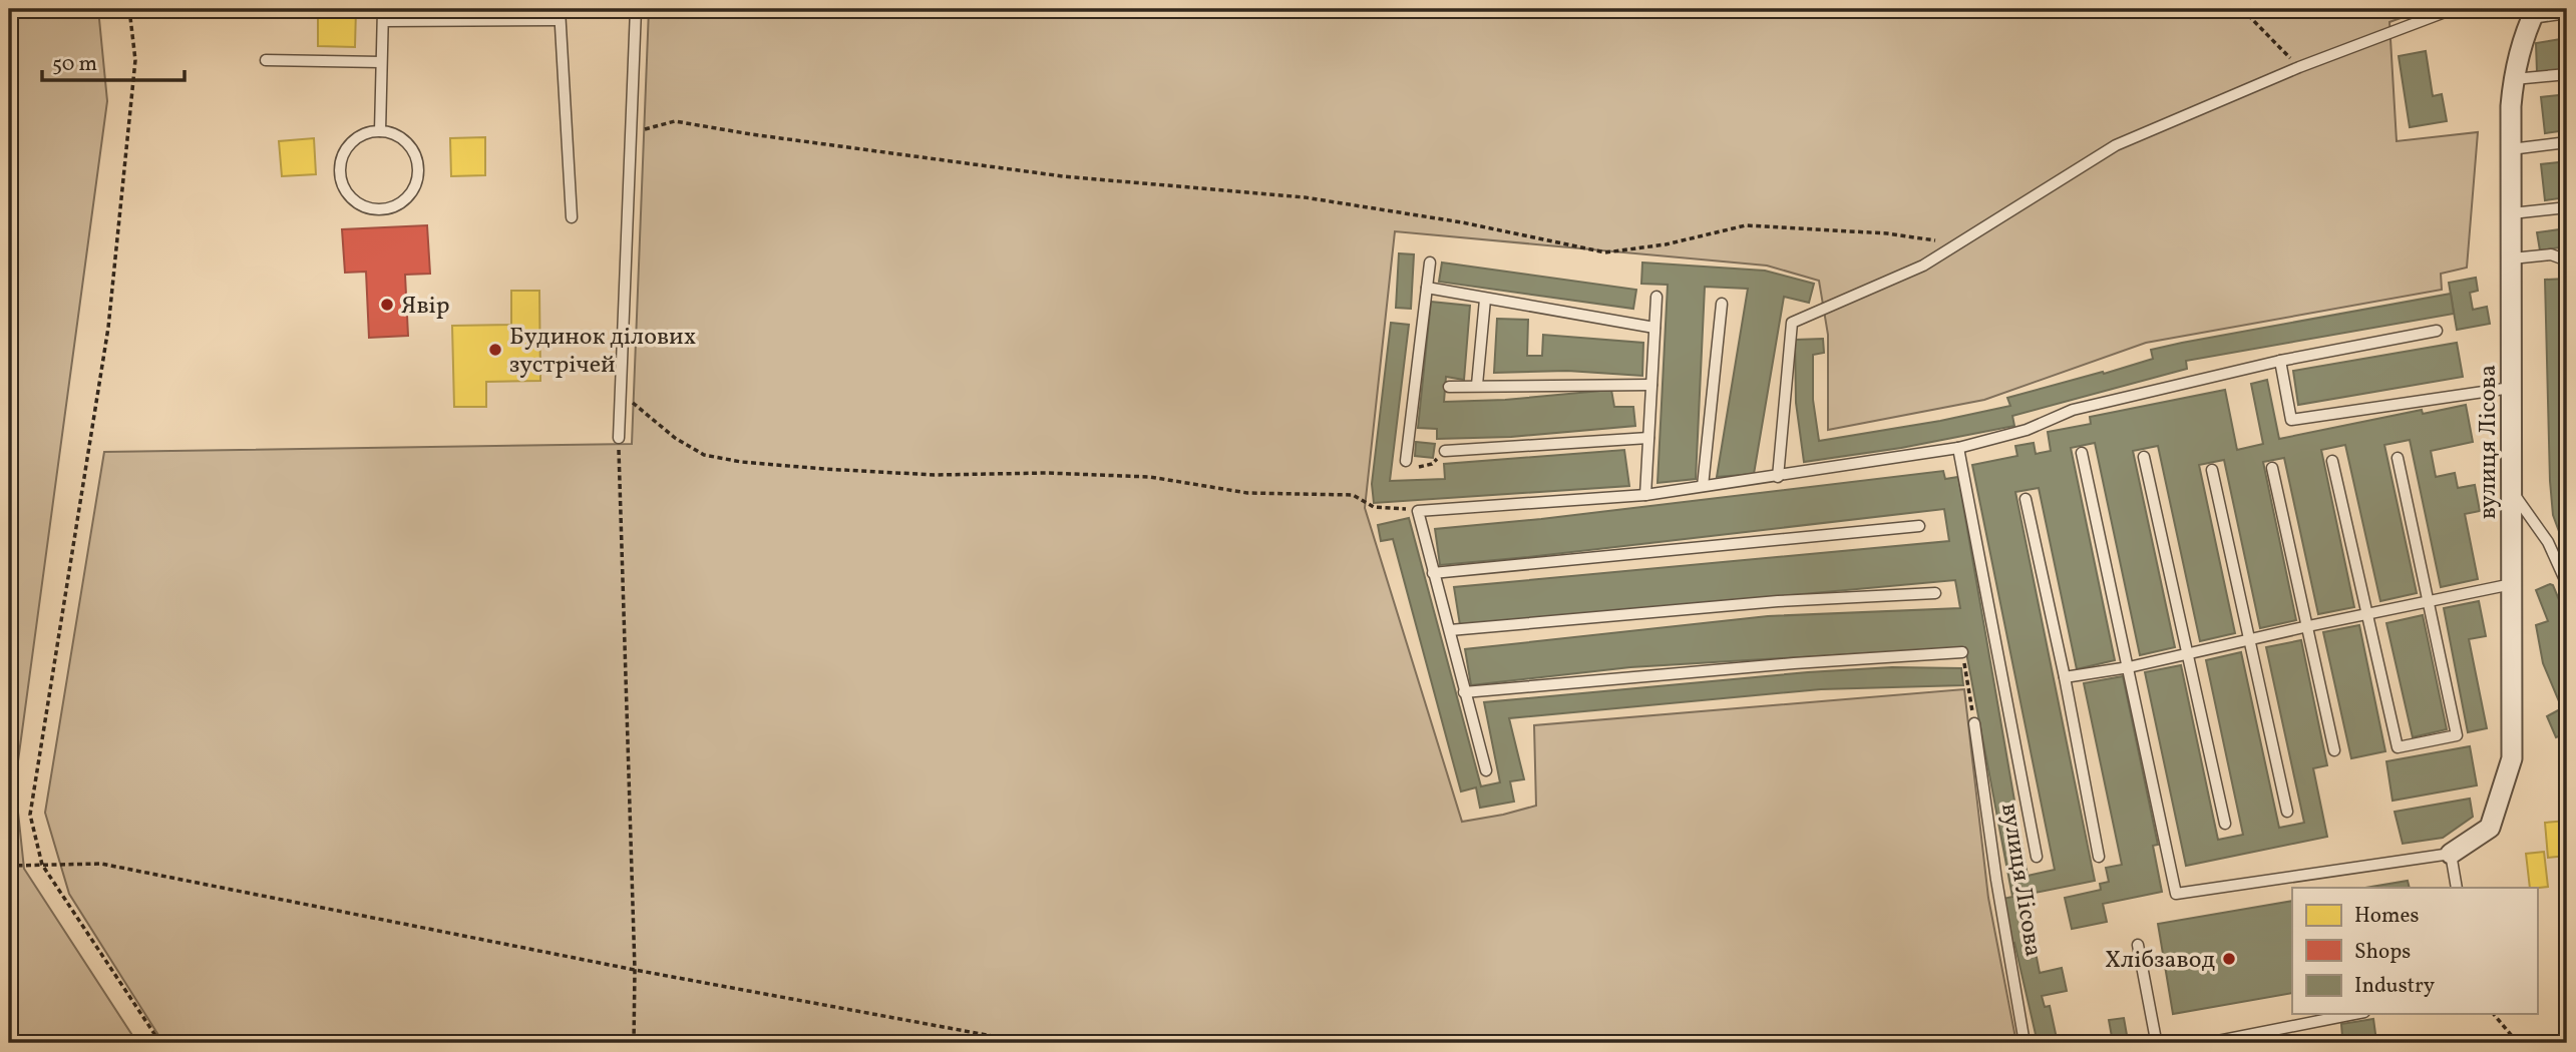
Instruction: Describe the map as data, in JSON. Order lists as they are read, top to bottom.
{
  "streets": {
    "street": ["вулиця Лісова"]
  },
  "places": ["Явір", "Будинок ділових зустрічей", "Хлібзавод"],
  "legend": ["Homes", "Shops", "Industry"],
  "scale_bar": "50 m"
}
